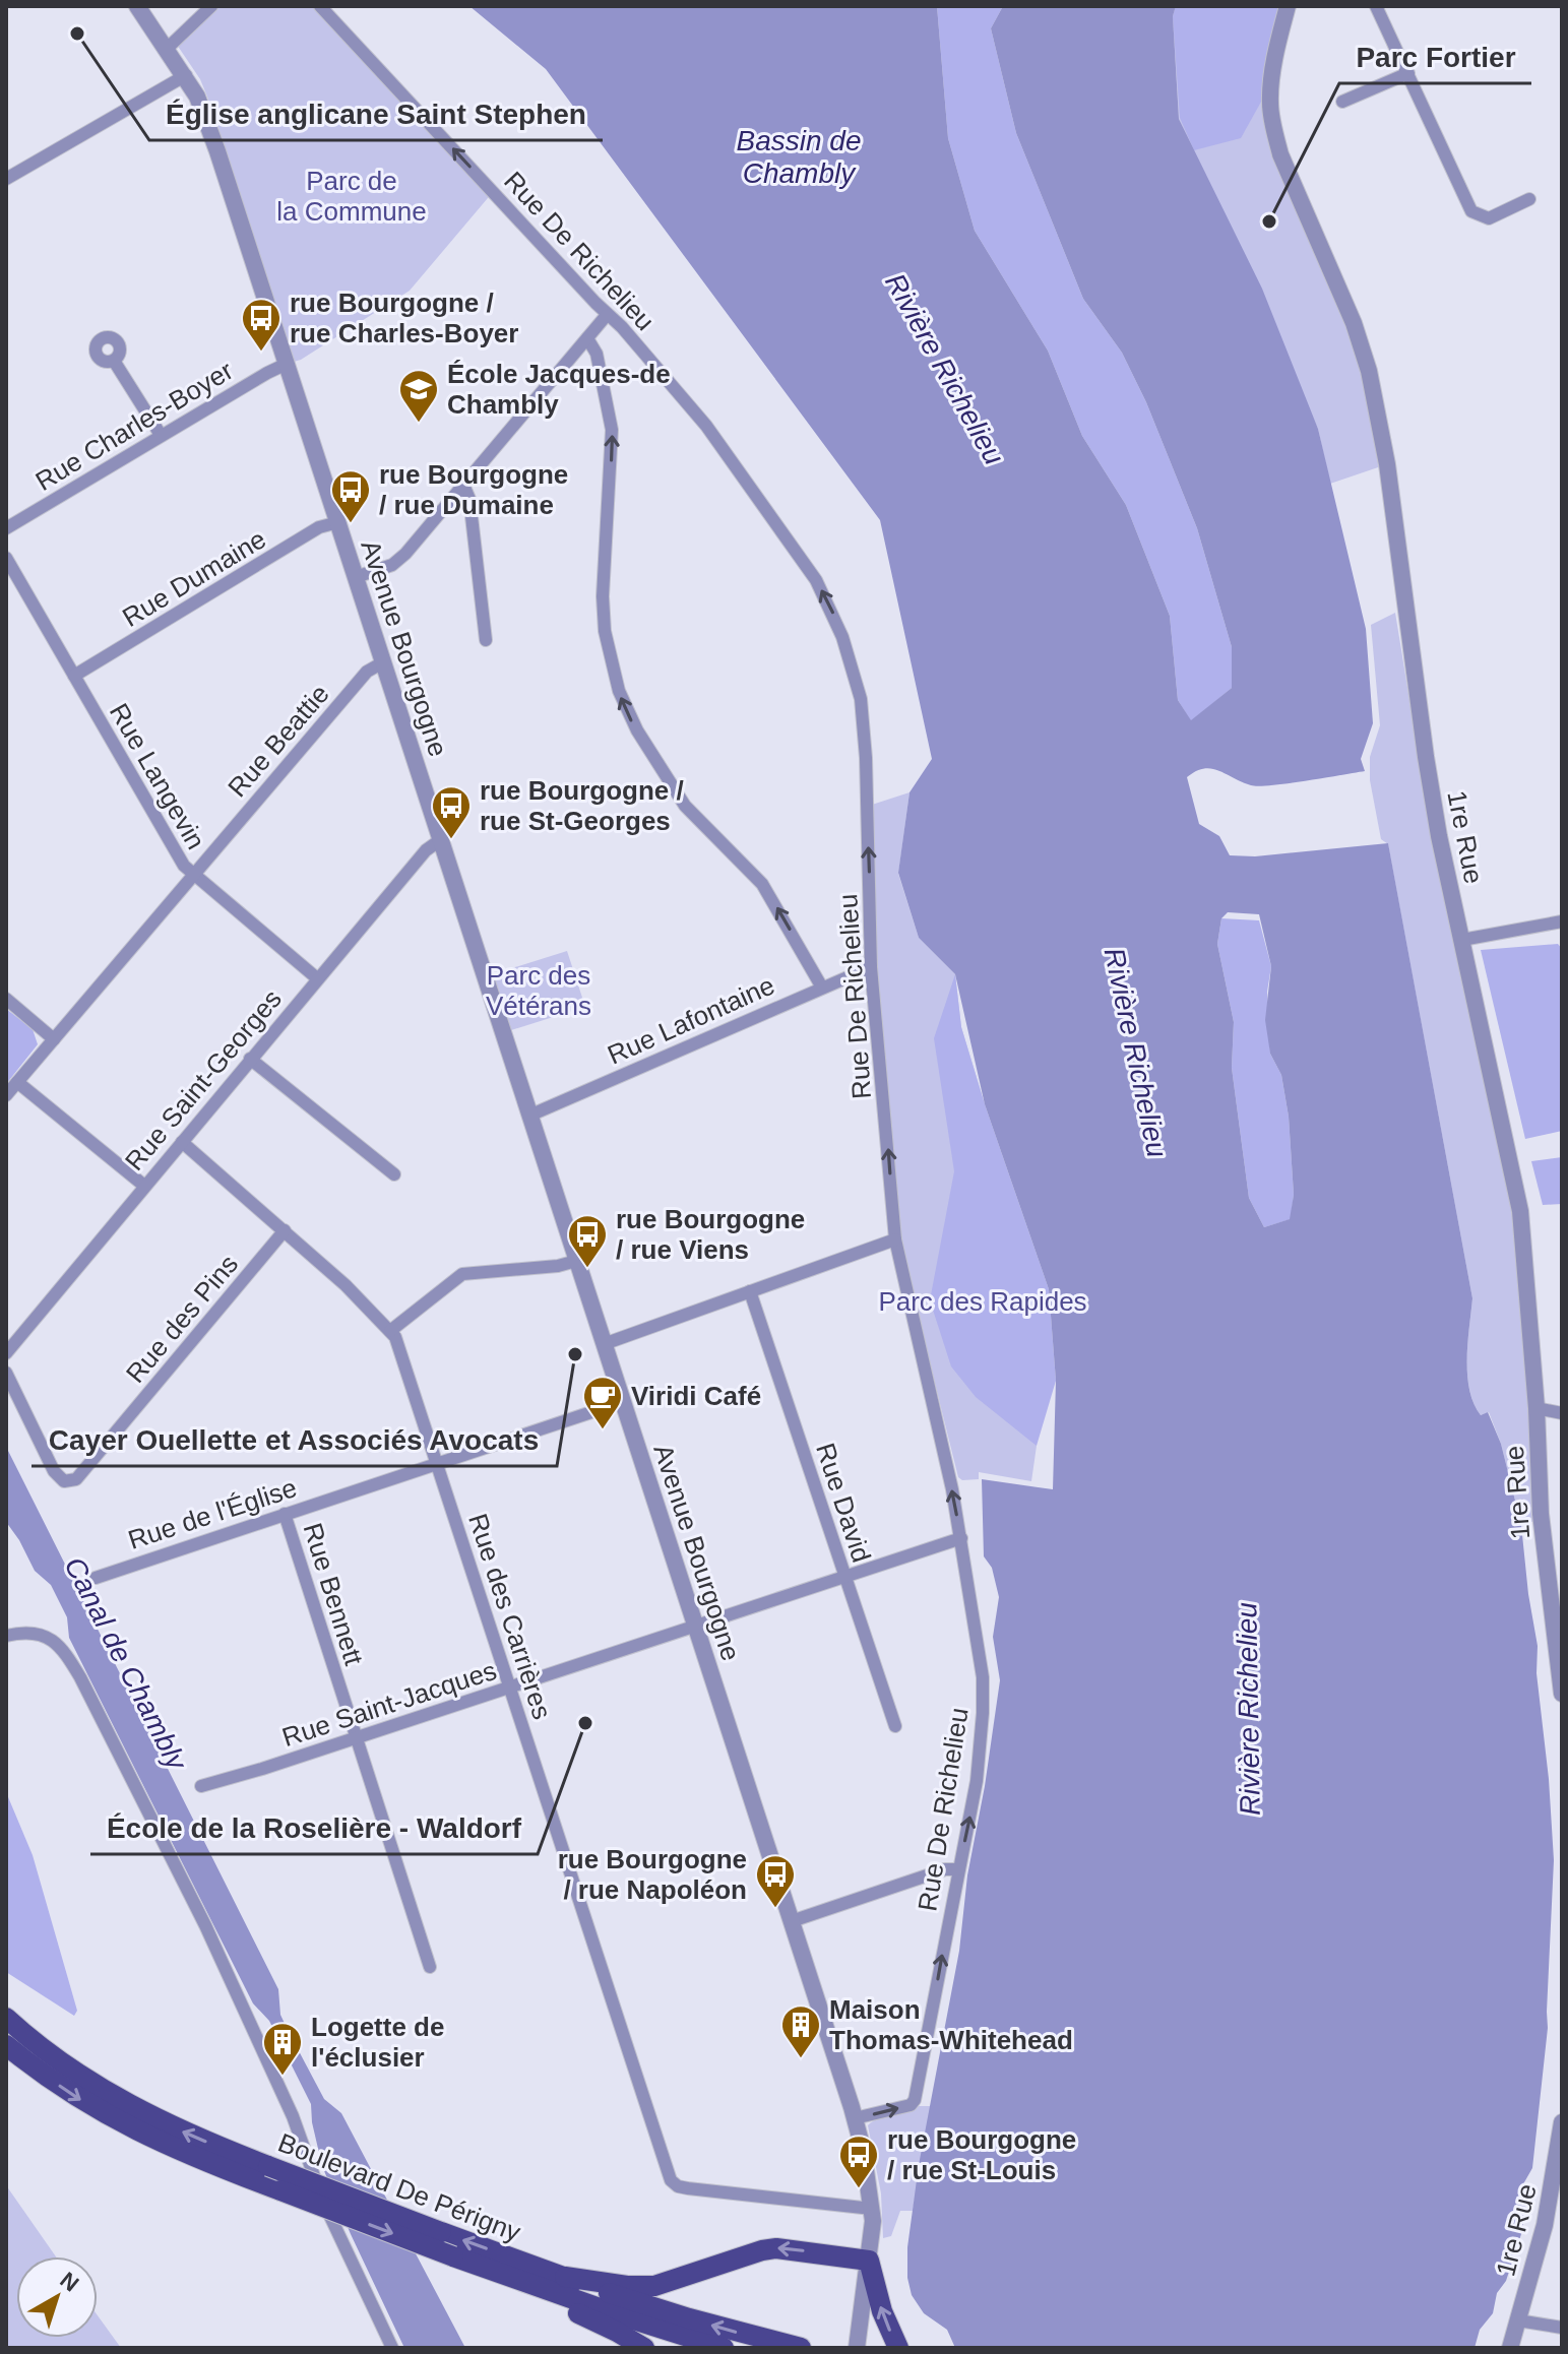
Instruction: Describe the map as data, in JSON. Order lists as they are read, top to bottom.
{
  "streets": {
    "main road": ["Boulevard De Périgny"],
    "street": [
      "Rue De Richelieu",
      "Rue Charles-Boyer",
      "Rue Dumaine",
      "Avenue Bourgogne",
      "Rue Beattie",
      "Rue Langevin",
      "1re Rue",
      "Rue Lafontaine",
      "Rue Saint-Georges",
      "Rue des Pins",
      "Rue David",
      "Rue de l'Église",
      "Rue Bennett",
      "Rue des Carrières",
      "Rue Saint-Jacques"
    ]
  },
  "crossings": [
    ["Rue De Richelieu", "Avenue Bourgogne"],
    ["Rue De Richelieu", "Rue Lafontaine"],
    ["Rue De Richelieu", "Rue Saint-Jacques"],
    ["Rue Charles-Boyer", "Avenue Bourgogne"],
    ["Rue Dumaine", "Avenue Bourgogne"],
    ["Rue Dumaine", "Rue Langevin"],
    ["Avenue Bourgogne", "Rue Beattie"],
    ["Avenue Bourgogne", "Rue Lafontaine"],
    ["Avenue Bourgogne", "Rue Saint-Georges"],
    ["Avenue Bourgogne", "Rue de l'Église"],
    ["Avenue Bourgogne", "Rue des Carrières"],
    ["Avenue Bourgogne", "Rue Saint-Jacques"],
    ["Rue Beattie", "Rue Langevin"],
    ["Rue Langevin", "Rue Saint-Georges"],
    ["Rue Saint-Georges", "Rue des Carrières"],
    ["Rue des Pins", "Rue des Carrières"],
    ["Rue David", "Rue Saint-Jacques"],
    ["Rue de l'Église", "Rue Bennett"],
    ["Rue de l'Église", "Rue des Carrières"],
    ["Rue Bennett", "Rue Saint-Jacques"],
    ["Rue des Carrières", "Rue Saint-Jacques"]
  ],
  "one_way": ["Rue De Richelieu"],
  "water": ["Bassin de Chambly", "Rivière Richelieu", "Canal de Chambly"],
  "parks": ["Parc de la Commune", "Parc des Vétérans", "Parc des Rapides"],
  "places": {
    "other": [
      "Église anglicane Saint Stephen",
      "Parc Fortier",
      "Cayer Ouellette et Associés Avocats",
      "École de la Roselière - Waldorf"
    ],
    "bus stop": [
      "rue Bourgogne / rue Charles-Boyer",
      "rue Bourgogne / rue Dumaine",
      "rue Bourgogne / rue St-Georges",
      "rue Bourgogne / rue Viens",
      "rue Bourgogne / rue Napoléon",
      "rue Bourgogne / rue St-Louis"
    ],
    "school or university": ["École Jacques-de Chambly"],
    "cafe": ["Viridi Café"],
    "building": ["Maison Thomas-Whitehead", "Logette de l'éclusier"]
  },
  "north": "top right"
}
